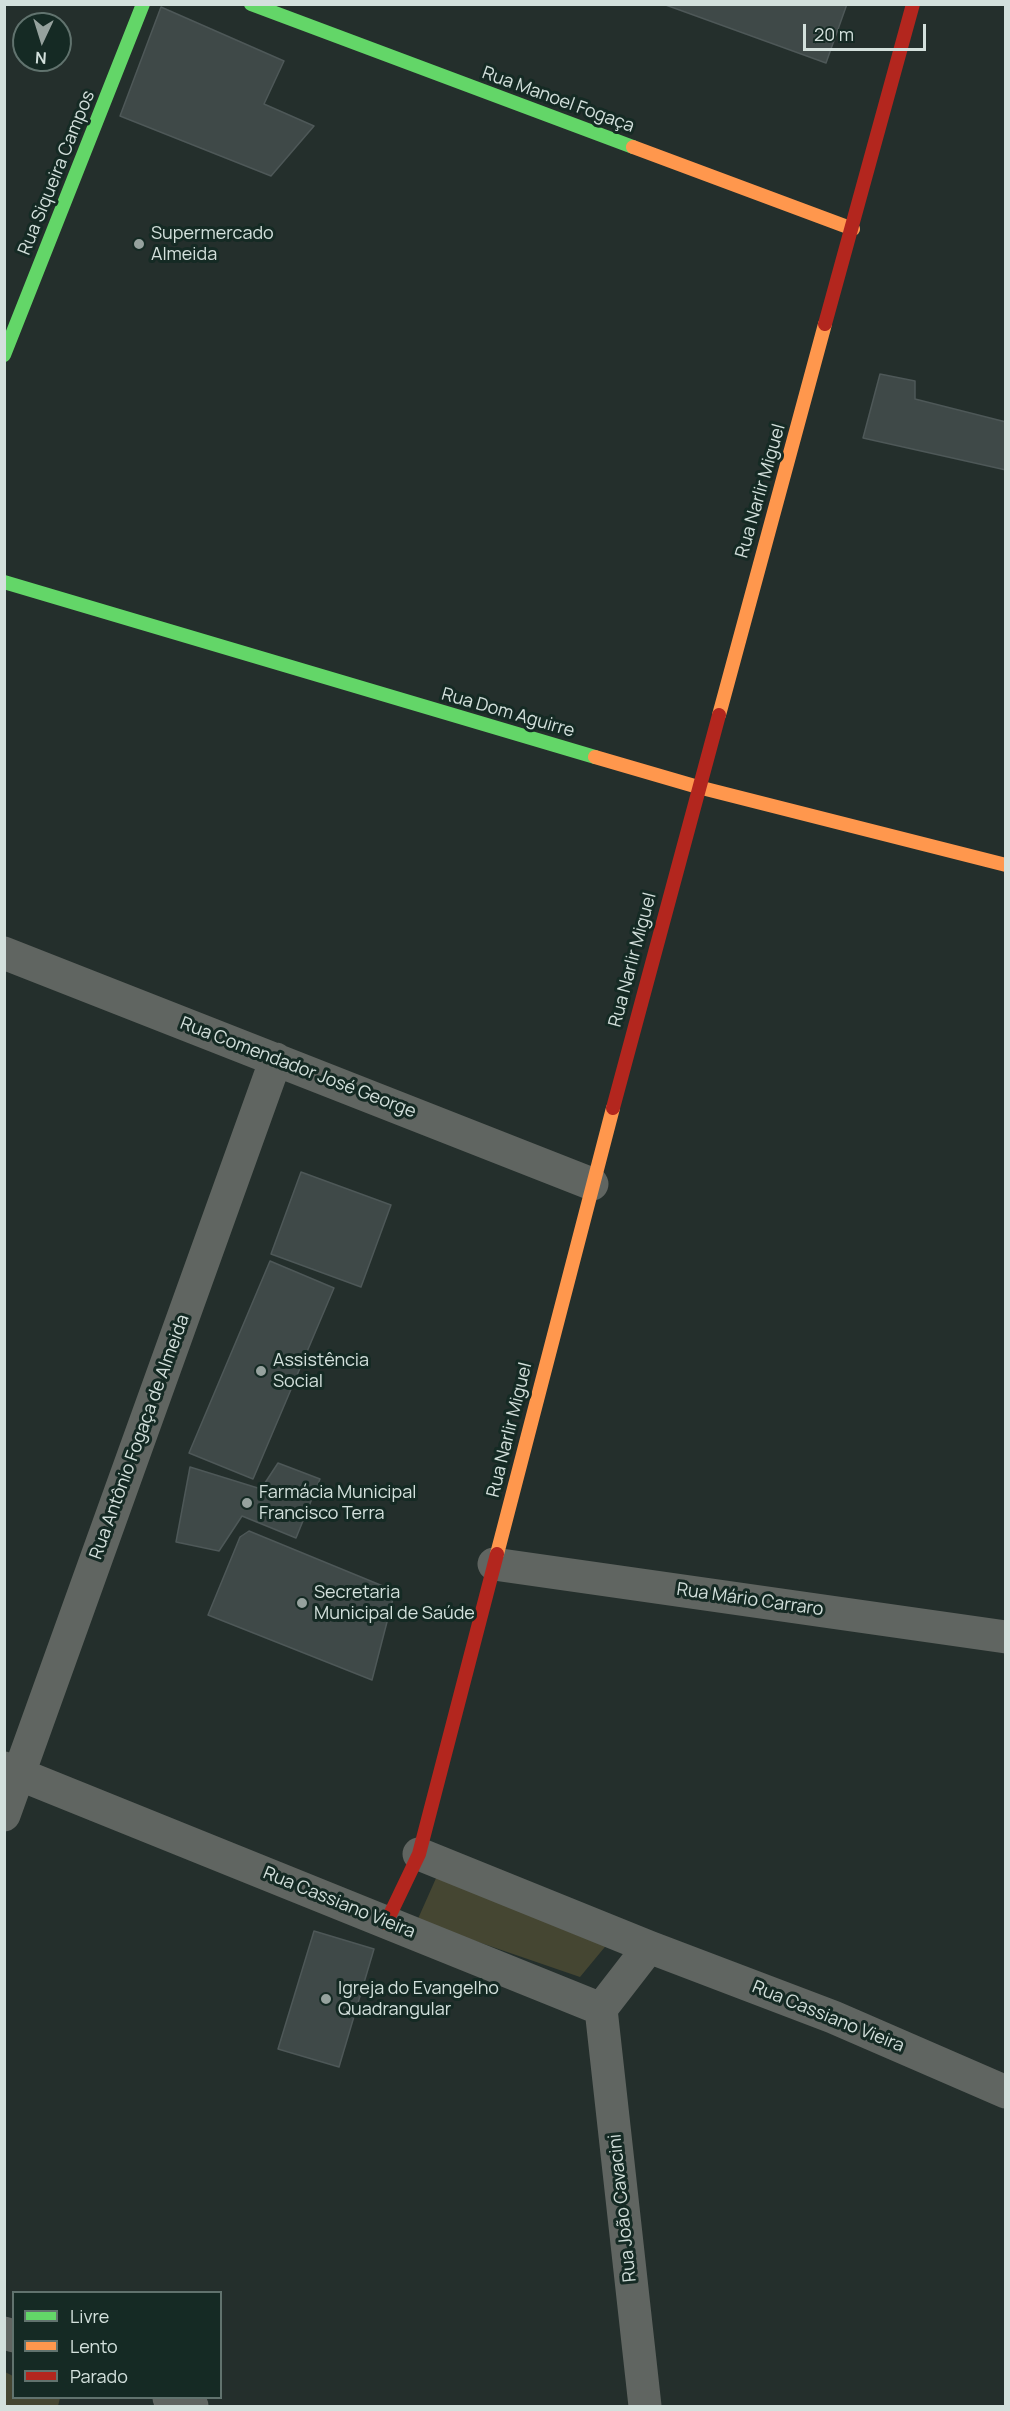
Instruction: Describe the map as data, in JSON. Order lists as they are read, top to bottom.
{
  "streets": {
    "street": [
      "Rua Manoel Fogaça",
      "Rua Siqueira Campos",
      "Rua Narlir Miguel",
      "Rua Dom Aguirre",
      "Rua Comendador José George",
      "Rua Antônio Fogaça de Almeida",
      "Rua Mário Carraro",
      "Rua Cassiano Vieira",
      "Rua João Cavacini"
    ]
  },
  "crossings": [
    ["Rua Manoel Fogaça", "Rua Narlir Miguel"],
    ["Rua Narlir Miguel", "Rua Dom Aguirre"],
    ["Rua Narlir Miguel", "Rua Comendador José George"],
    ["Rua Narlir Miguel", "Rua Mário Carraro"],
    ["Rua Narlir Miguel", "Rua Cassiano Vieira"],
    ["Rua Comendador José George", "Rua Antônio Fogaça de Almeida"],
    ["Rua Antônio Fogaça de Almeida", "Rua Cassiano Vieira"],
    ["Rua Cassiano Vieira", "Rua João Cavacini"]
  ],
  "places": [
    "Supermercado Almeida",
    "Assistência Social",
    "Farmácia Municipal Francisco Terra",
    "Secretaria Municipal de Saúde",
    "Igreja do Evangelho Quadrangular"
  ],
  "legend": ["Livre", "Lento", "Parado"],
  "scale_bar": "20 m",
  "north": "bottom"
}
